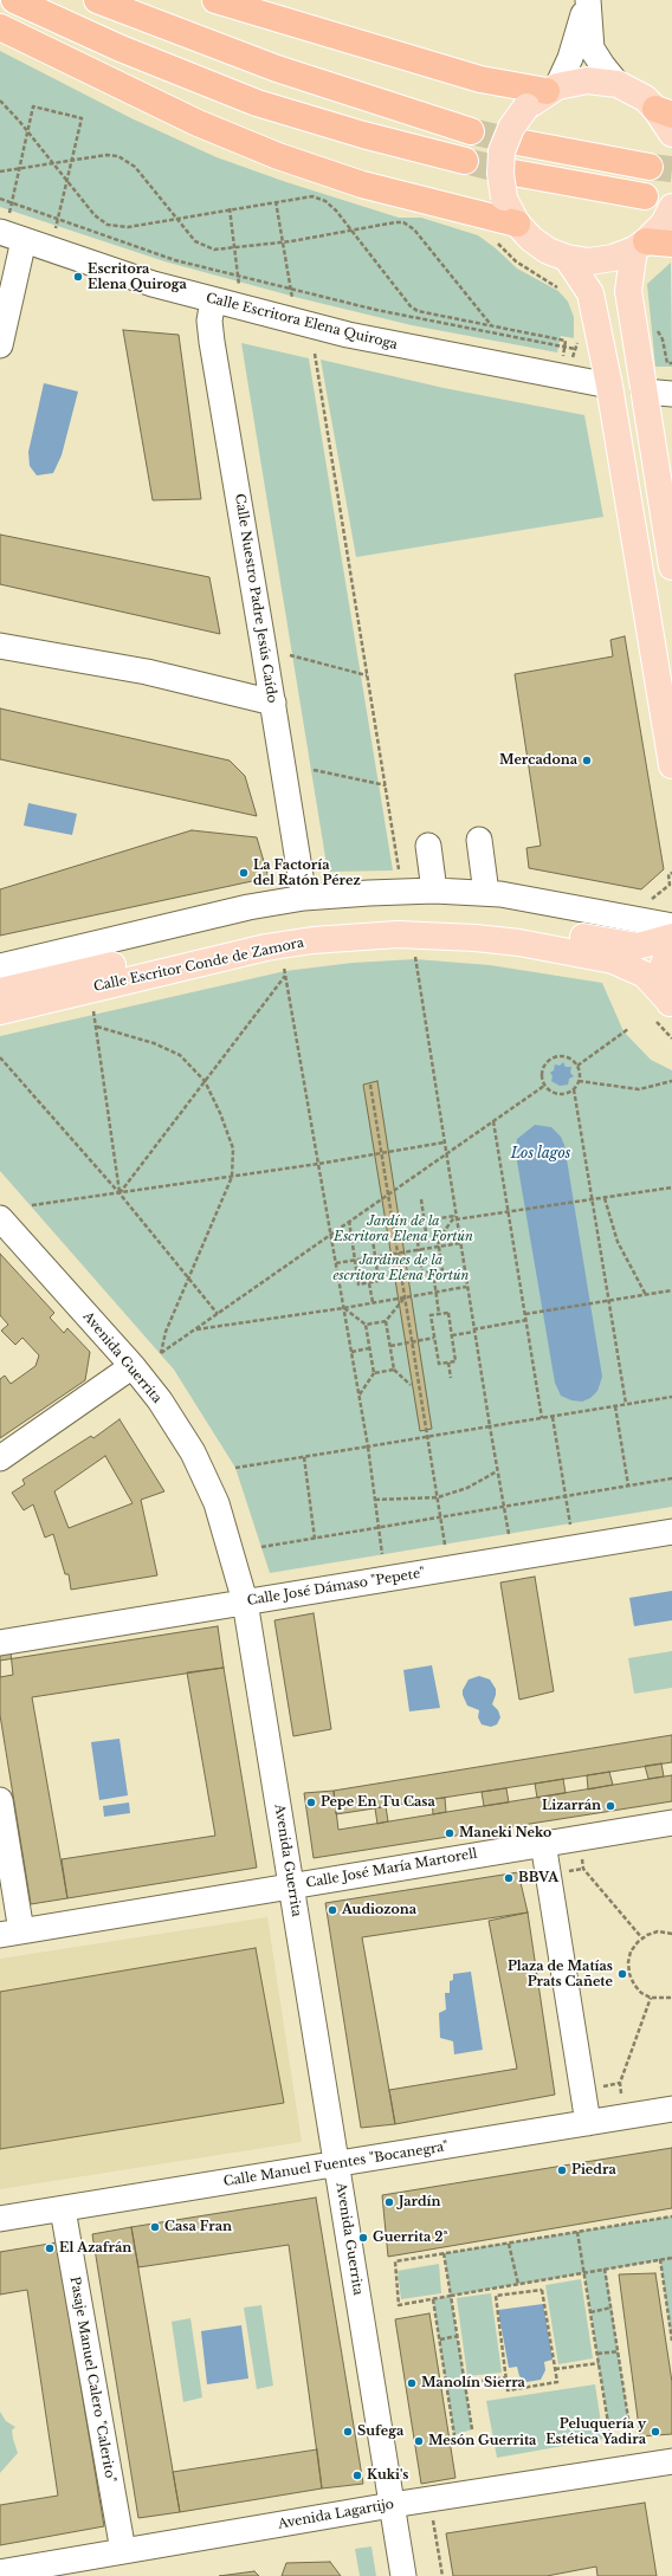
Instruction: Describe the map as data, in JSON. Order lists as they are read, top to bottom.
{
  "streets": {
    "main road": ["Calle Escritor Conde de Zamora"],
    "street": [
      "Calle Escritora Elena Quiroga",
      "Calle Nuestro Padre Jesús Caído",
      "Avenida Guerrita",
      "Calle José Dámaso \"Pepete\"",
      "Calle José María Martorell",
      "Calle Manuel Fuentes \"Bocanegra\"",
      "Pasaje Manuel Calero \"Calerito\"",
      "Avenida Lagartijo"
    ]
  },
  "crossings": [
    ["Calle Escritora Elena Quiroga", "Calle Nuestro Padre Jesús Caído"],
    ["Avenida Guerrita", "Calle José Dámaso \"Pepete\""],
    ["Avenida Guerrita", "Calle José María Martorell"],
    ["Avenida Guerrita", "Calle Manuel Fuentes \"Bocanegra\""],
    ["Avenida Guerrita", "Avenida Lagartijo"],
    ["Calle Manuel Fuentes \"Bocanegra\"", "Pasaje Manuel Calero \"Calerito\""],
    ["Pasaje Manuel Calero \"Calerito\"", "Avenida Lagartijo"]
  ],
  "water": ["Los lagos"],
  "parks": ["Jardín de la Escritora Elena Fortún", "Jardines de la escritora Elena Fortún"],
  "places": [
    "Escritora Elena Quiroga",
    "Mercadona",
    "La Factoría del Ratón Pérez",
    "Pepe En Tu Casa",
    "Lizarrán",
    "Maneki Neko",
    "BBVA",
    "Audiozona",
    "Plaza de Matías Prats Cañete",
    "Piedra",
    "Jardín",
    "Casa Fran",
    "Guerrita 2ª",
    "El Azafrán",
    "Manolín Sierra",
    "Sufega",
    "Peluquería y Estética Yadira",
    "Mesón Guerrita",
    "Kuki's"
  ]
}
